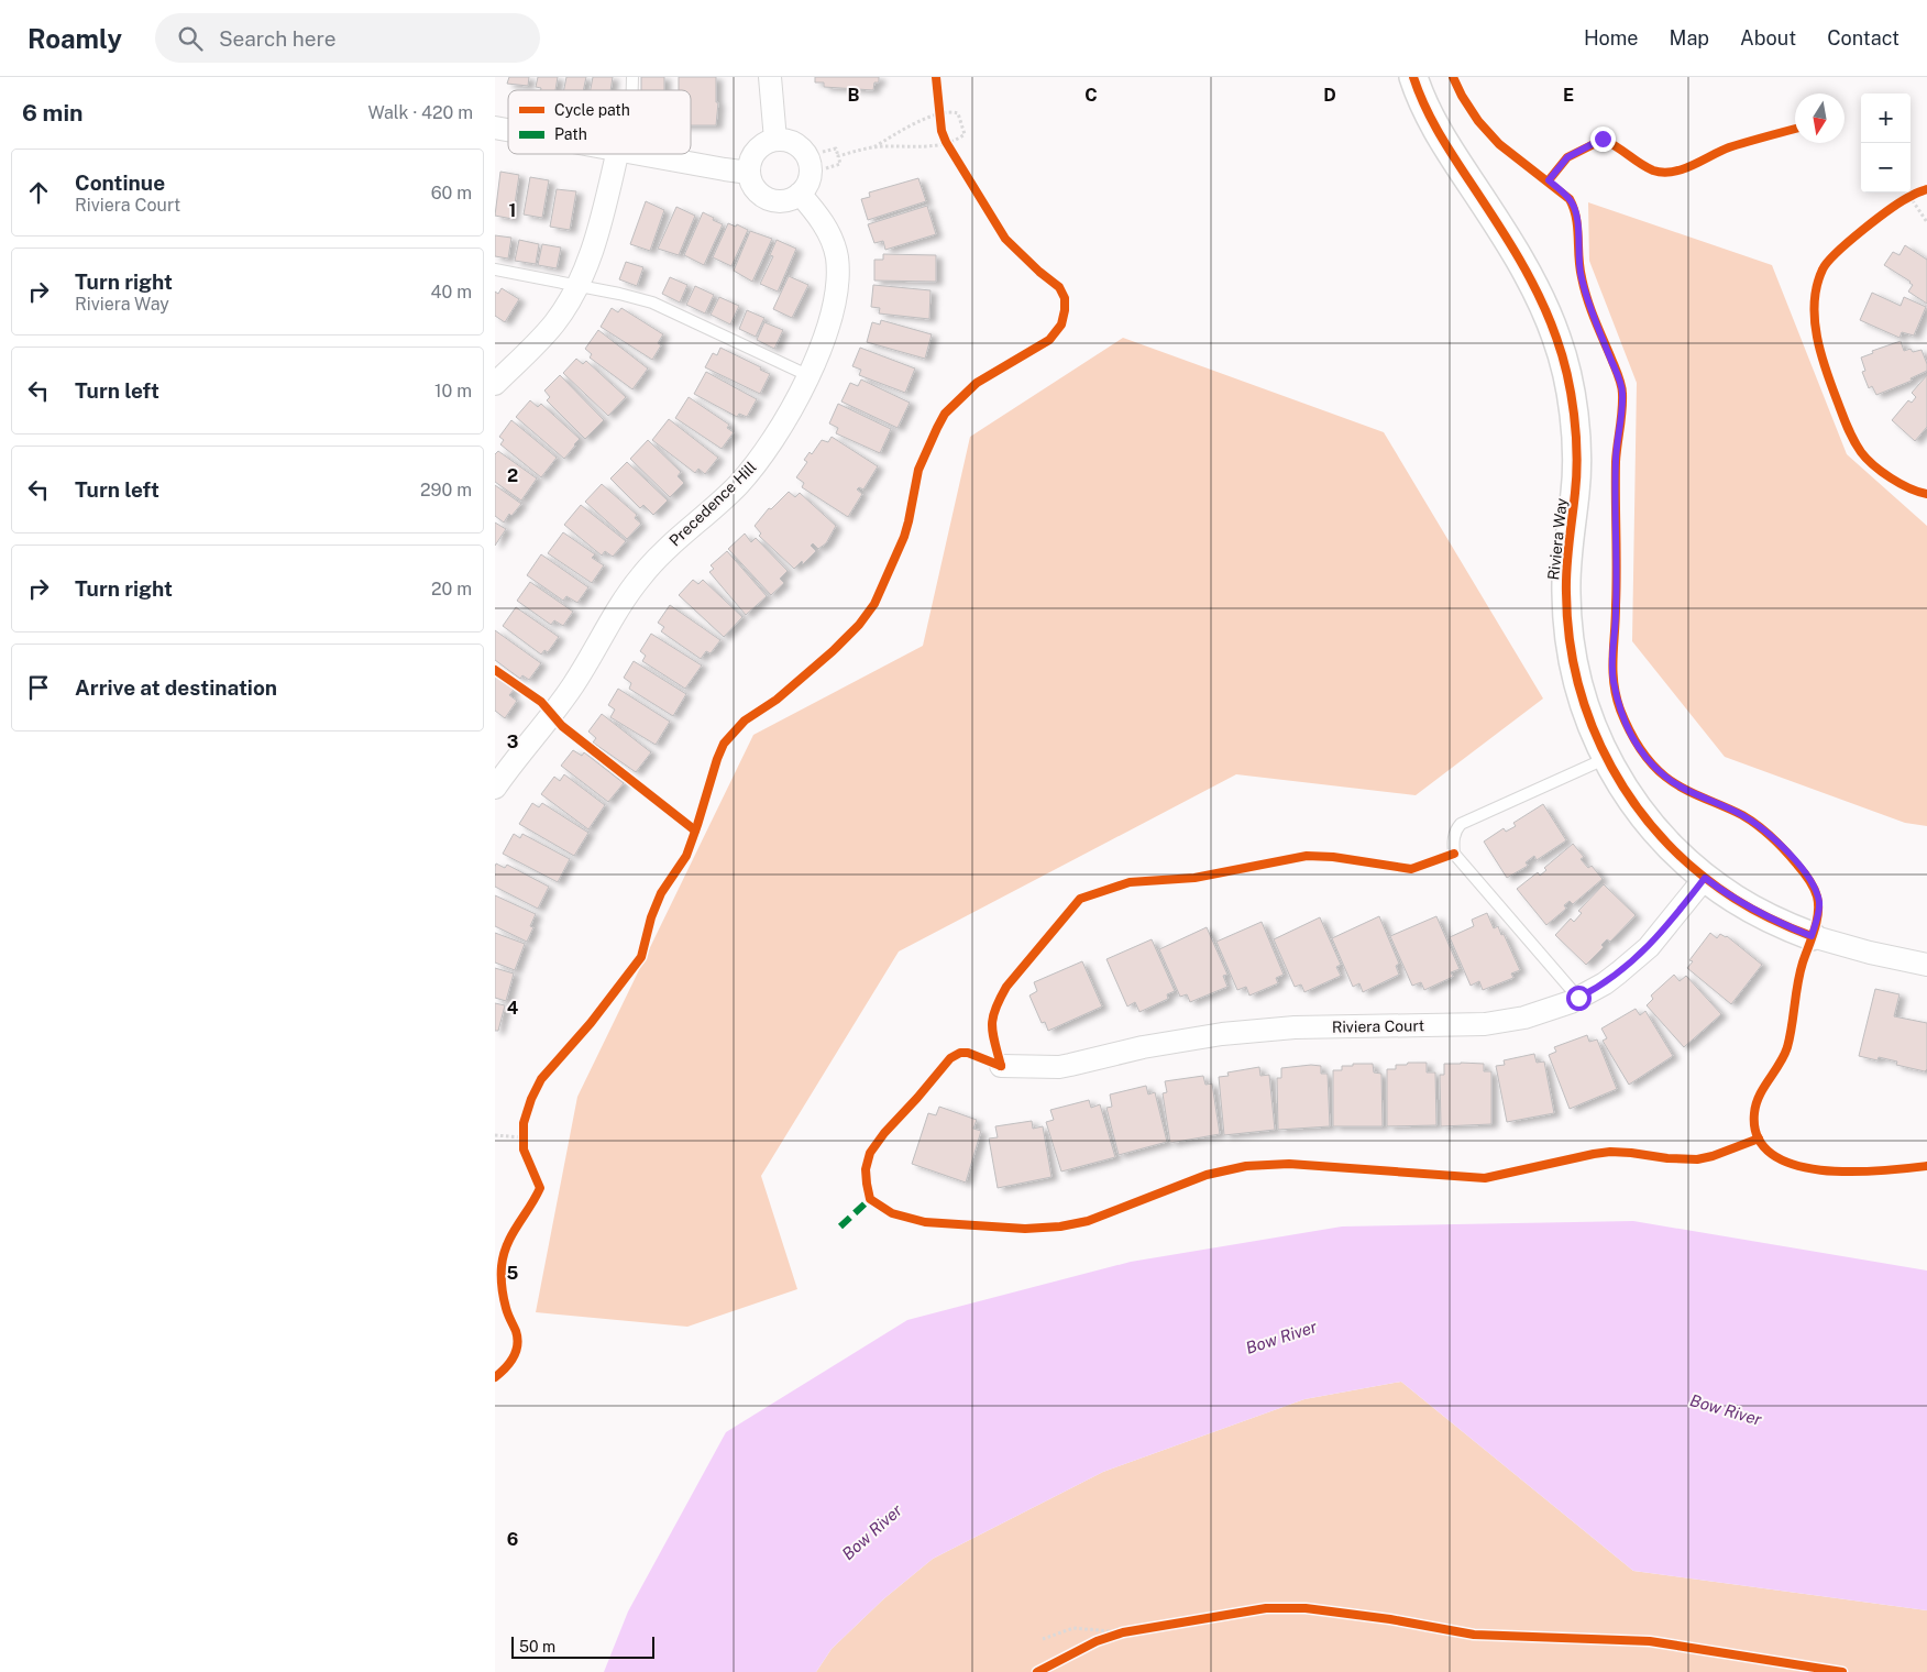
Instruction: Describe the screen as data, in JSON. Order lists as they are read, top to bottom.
{
  "streets": {
    "street": ["Precedence Hill", "Riviera Way", "Riviera Court"]
  },
  "crossings": [
    ["Riviera Way", "Riviera Court"]
  ],
  "water": ["Bow River"],
  "legend": ["Cycle path", "Path"],
  "scale_bar": "50 m",
  "north": "bottom",
  "page": {
    "header": "Roamly",
    "search": "Search here",
    "nav": [
      "Home",
      "Map",
      "About",
      "Contact"
    ],
    "heading": ["6 min", "Walk · 420 m"],
    "map_buttons": ["+", "−"],
    "list": [
      ["Continue", "Riviera Court", "60 m"],
      ["Turn right", "Riviera Way", "40 m"],
      ["Turn left", "10 m"],
      ["Turn left", "290 m"],
      ["Turn right", "20 m"],
      "Arrive at destination"
    ],
    "scale": "50 m"
  },
  "grid": {
    "columns": [
      "B",
      "C",
      "D",
      "E"
    ],
    "rows": [
      "1",
      "2",
      "3",
      "4",
      "5",
      "6"
    ]
  }
}
